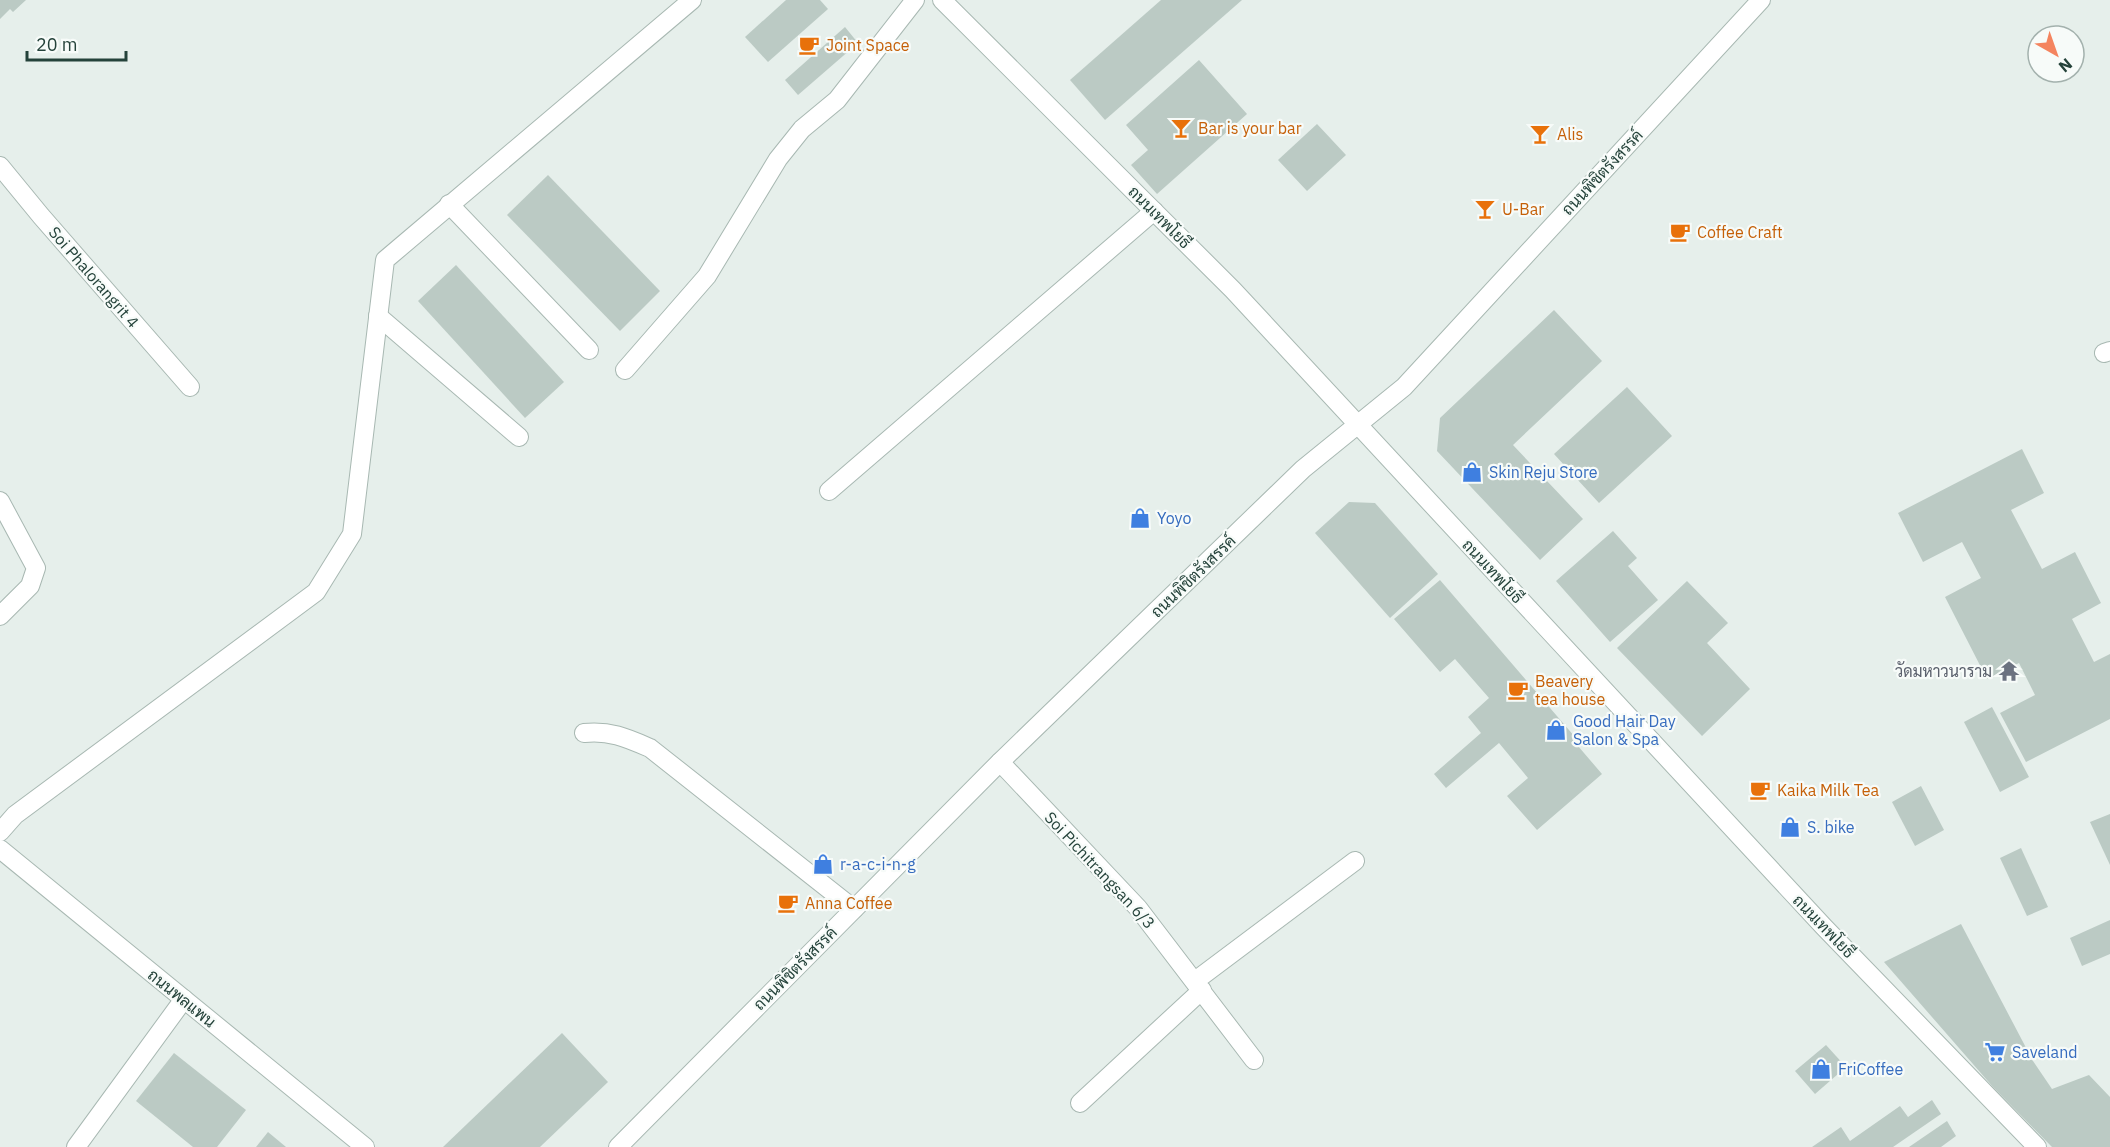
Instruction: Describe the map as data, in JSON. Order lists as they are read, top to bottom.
{
  "streets": {
    "street": [
      "ถนนพิชิตรังสรรค์",
      "ถนนเทพโยธี",
      "Soi Phalorangrit 4",
      "Soi Pichitrangsan 6/3",
      "ถนนพลแพน"
    ]
  },
  "crossings": [
    ["ถนนพิชิตรังสรรค์", "ถนนเทพโยธี"],
    ["ถนนพิชิตรังสรรค์", "Soi Pichitrangsan 6/3"]
  ],
  "places": {
    "cafe": [
      "Joint Space",
      "Coffee Craft",
      "Beavery tea house",
      "Kaika Milk Tea",
      "Anna Coffee"
    ],
    "bar": ["Bar is your bar", "Alis", "U-Bar"],
    "shop": [
      "Skin Reju Store",
      "Yoyo",
      "Good Hair Day Salon & Spa",
      "S. bike",
      "r-a-c-i-n-g",
      "FriCoffee"
    ],
    "temple": ["วัดมหาวนาราม"],
    "supermarket": ["Saveland"]
  },
  "scale_bar": "20 m",
  "north": "bottom right"
}
